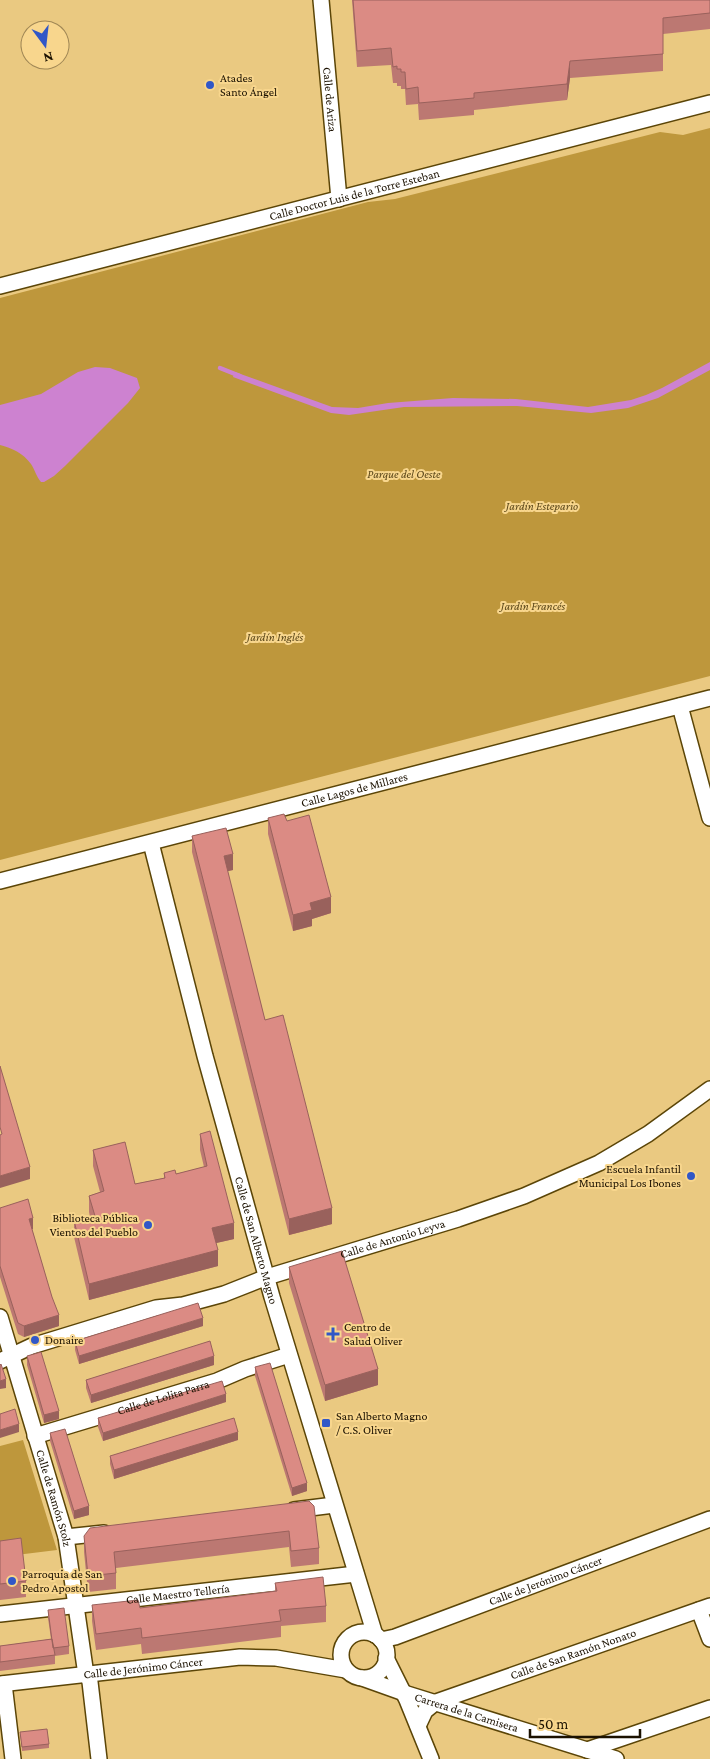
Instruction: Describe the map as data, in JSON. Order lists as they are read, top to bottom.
{
  "streets": {
    "street": [
      "Calle de Ariza",
      "Calle Doctor Luis de la Torre Esteban",
      "Calle Lagos de Millares",
      "Calle de Antonio Leyva",
      "Calle de San Alberto Magno",
      "Calle de Lolita Parra",
      "Calle de Ramón Stolz",
      "Calle de Jerónimo Cáncer",
      "Calle Maestro Tellería",
      "Calle de San Ramón Nonato",
      "Carrera de la Camisera"
    ]
  },
  "crossings": [
    ["Calle de Ariza", "Calle Doctor Luis de la Torre Esteban"],
    ["Calle Lagos de Millares", "Calle de San Alberto Magno"],
    ["Calle de Antonio Leyva", "Calle de San Alberto Magno"],
    ["Calle de Antonio Leyva", "Calle de Ramón Stolz"],
    ["Calle de San Alberto Magno", "Calle de Lolita Parra"],
    ["Calle de San Alberto Magno", "Calle de Jerónimo Cáncer"],
    ["Calle de San Alberto Magno", "Calle Maestro Tellería"],
    ["Calle de San Alberto Magno", "Carrera de la Camisera"],
    ["Calle de Lolita Parra", "Calle de Ramón Stolz"],
    ["Calle de Ramón Stolz", "Calle de Jerónimo Cáncer"],
    ["Calle de Ramón Stolz", "Calle Maestro Tellería"],
    ["Calle de Jerónimo Cáncer", "Carrera de la Camisera"],
    ["Calle de San Ramón Nonato", "Carrera de la Camisera"]
  ],
  "parks": [
    "Parque del Oeste",
    "Jardín Estepario",
    "Jardín Francés",
    "Jardín Inglés"
  ],
  "places": {
    "other": [
      "Atades Santo Ángel",
      "Escuela Infantil Municipal Los Ibones",
      "Biblioteca Pública Vientos del Pueblo",
      "Donaire",
      "Parroquia de San Pedro Apostol"
    ],
    "health": ["Centro de Salud Oliver"],
    "transit": ["San Alberto Magno / C.S. Oliver"]
  },
  "scale_bar": "50 m",
  "north": "bottom"
}
